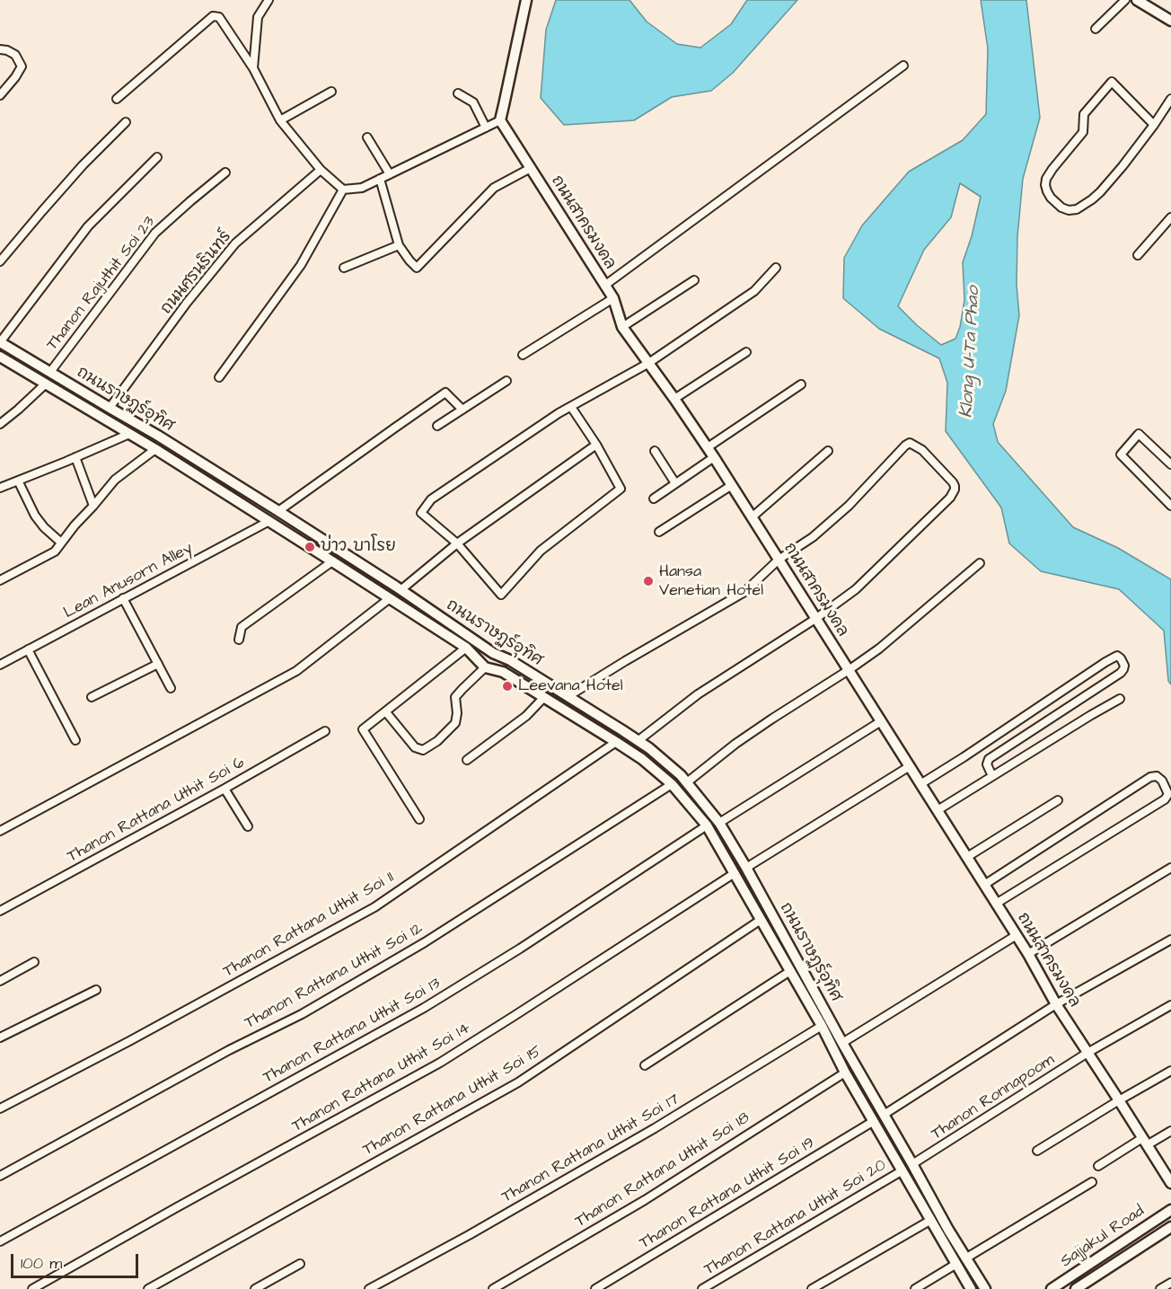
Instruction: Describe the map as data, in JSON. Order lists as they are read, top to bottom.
{
  "streets": {
    "street": [
      "ถนนสาครมงคล",
      "ถนนศรนรินทร์",
      "Thanon Rajuthit Soi 23",
      "ถนนราษฏร์อุทิศ",
      "Lean Anusorn Alley",
      "Thanon Rattana Uthit Soi 6",
      "Thanon Rattana Uthit Soi 11",
      "Thanon Rattana Uthit Soi 12",
      "Thanon Rattana Uthit Soi 13",
      "Thanon Rattana Uthit Soi 14",
      "Thanon Ronnapoom",
      "Thanon Rattana Uthit Soi 15",
      "Thanon Rattana Uthit Soi 17",
      "Thanon Rattana Uthit Soi 18",
      "Thanon Rattana Uthit Soi 19",
      "Thanon Rattana Uthit Soi 20",
      "Sajjakul Road"
    ]
  },
  "crossings": [
    ["ถนนสาครมงคล", "Thanon Ronnapoom"],
    ["ถนนศรนรินทร์", "ถนนราษฏร์อุทิศ"],
    ["Thanon Rajuthit Soi 23", "ถนนราษฏร์อุทิศ"],
    ["ถนนราษฏร์อุทิศ", "Lean Anusorn Alley"],
    ["ถนนราษฏร์อุทิศ", "Thanon Rattana Uthit Soi 11"],
    ["ถนนราษฏร์อุทิศ", "Thanon Rattana Uthit Soi 12"],
    ["ถนนราษฏร์อุทิศ", "Thanon Rattana Uthit Soi 13"],
    ["ถนนราษฏร์อุทิศ", "Thanon Rattana Uthit Soi 14"],
    ["ถนนราษฏร์อุทิศ", "Thanon Ronnapoom"],
    ["ถนนราษฏร์อุทิศ", "Thanon Rattana Uthit Soi 15"],
    ["ถนนราษฏร์อุทิศ", "Thanon Rattana Uthit Soi 17"],
    ["ถนนราษฏร์อุทิศ", "Thanon Rattana Uthit Soi 18"],
    ["ถนนราษฏร์อุทิศ", "Thanon Rattana Uthit Soi 19"],
    ["ถนนราษฏร์อุทิศ", "Thanon Rattana Uthit Soi 20"]
  ],
  "water": ["Klong U-Ta Phao"],
  "places": ["บ่าว บาโรย", "Hansa Venetian Hotel", "Leevana Hotel"],
  "scale_bar": "100 m"
}
